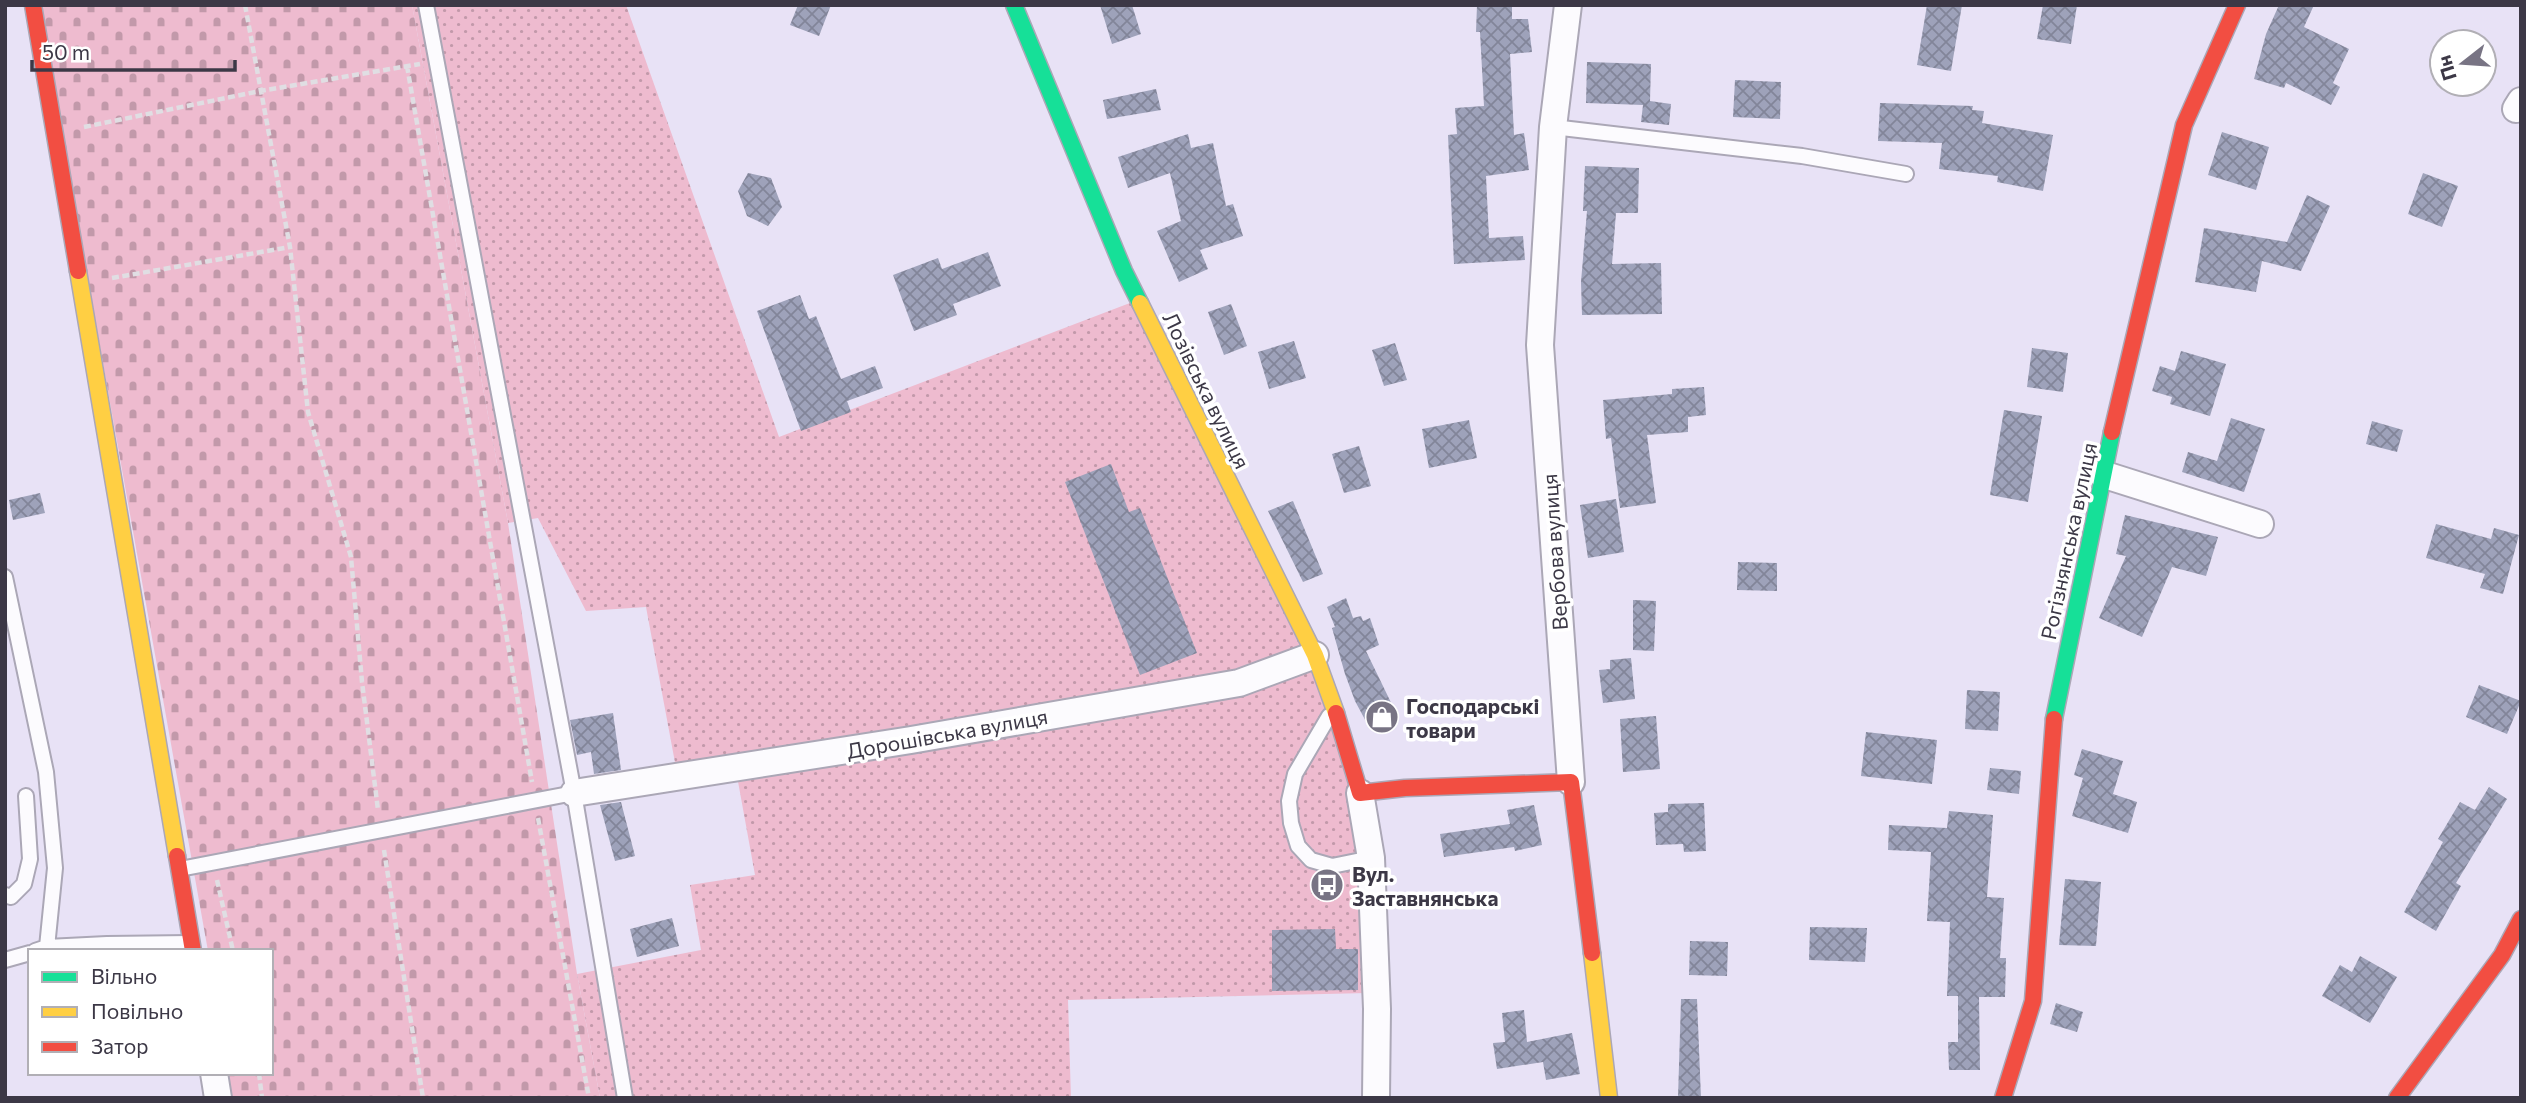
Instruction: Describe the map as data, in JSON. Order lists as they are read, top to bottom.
{
  "streets": {
    "street": [
      "Лозівська вулиця",
      "Рогізнянська вулиця",
      "Вербова вулиця",
      "Дорошівська вулиця"
    ]
  },
  "crossings": [
    ["Лозівська вулиця", "Дорошівська вулиця"]
  ],
  "places": {
    "shop": ["Господарські товари"],
    "bus stop": ["Вул. Заставнянська"]
  },
  "legend": ["Вільно", "Повільно", "Затор"],
  "scale_bar": "50 m",
  "north": "left"
}
